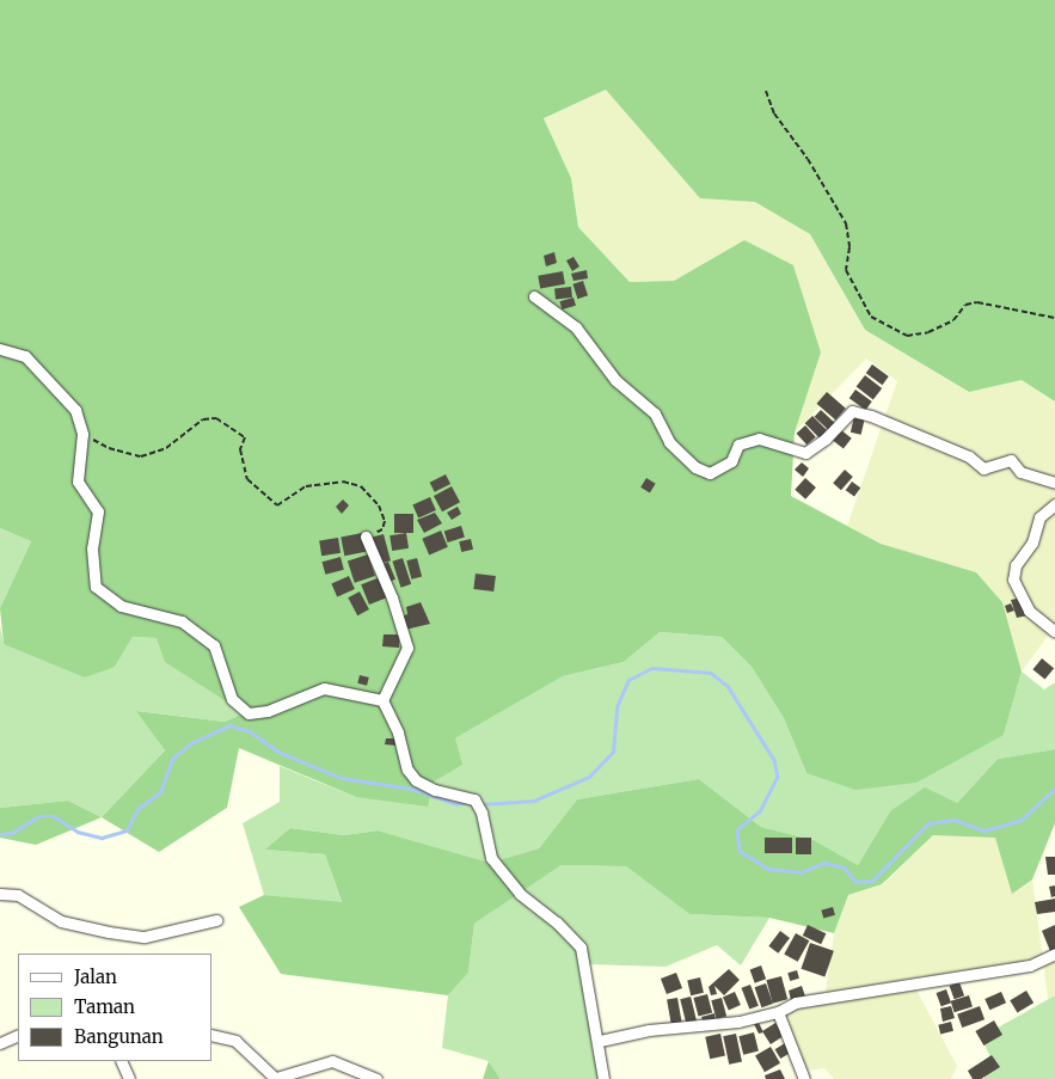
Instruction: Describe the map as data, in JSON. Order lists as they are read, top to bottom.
{
  "legend": ["Jalan", "Taman", "Bangunan"]
}
